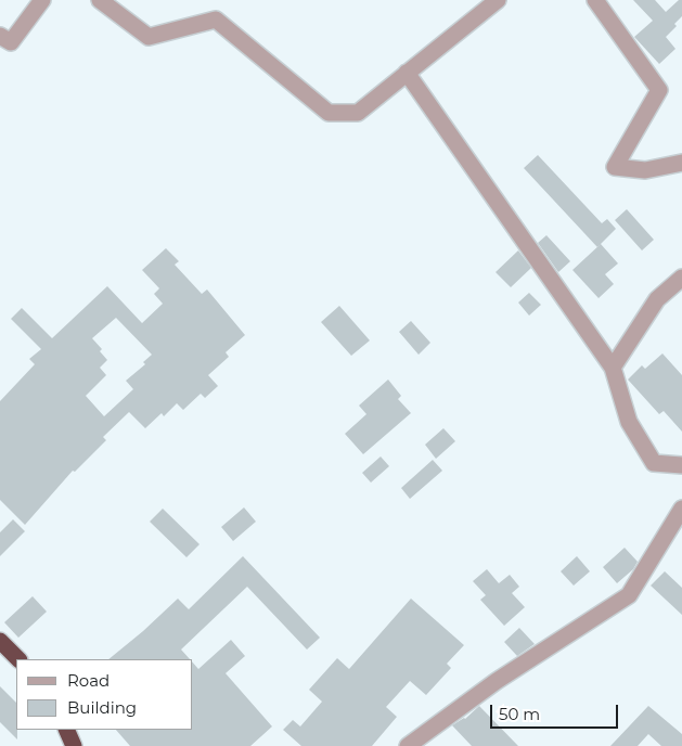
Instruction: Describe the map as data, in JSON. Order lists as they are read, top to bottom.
{
  "legend": ["Road", "Building"],
  "scale_bar": "50 m"
}
